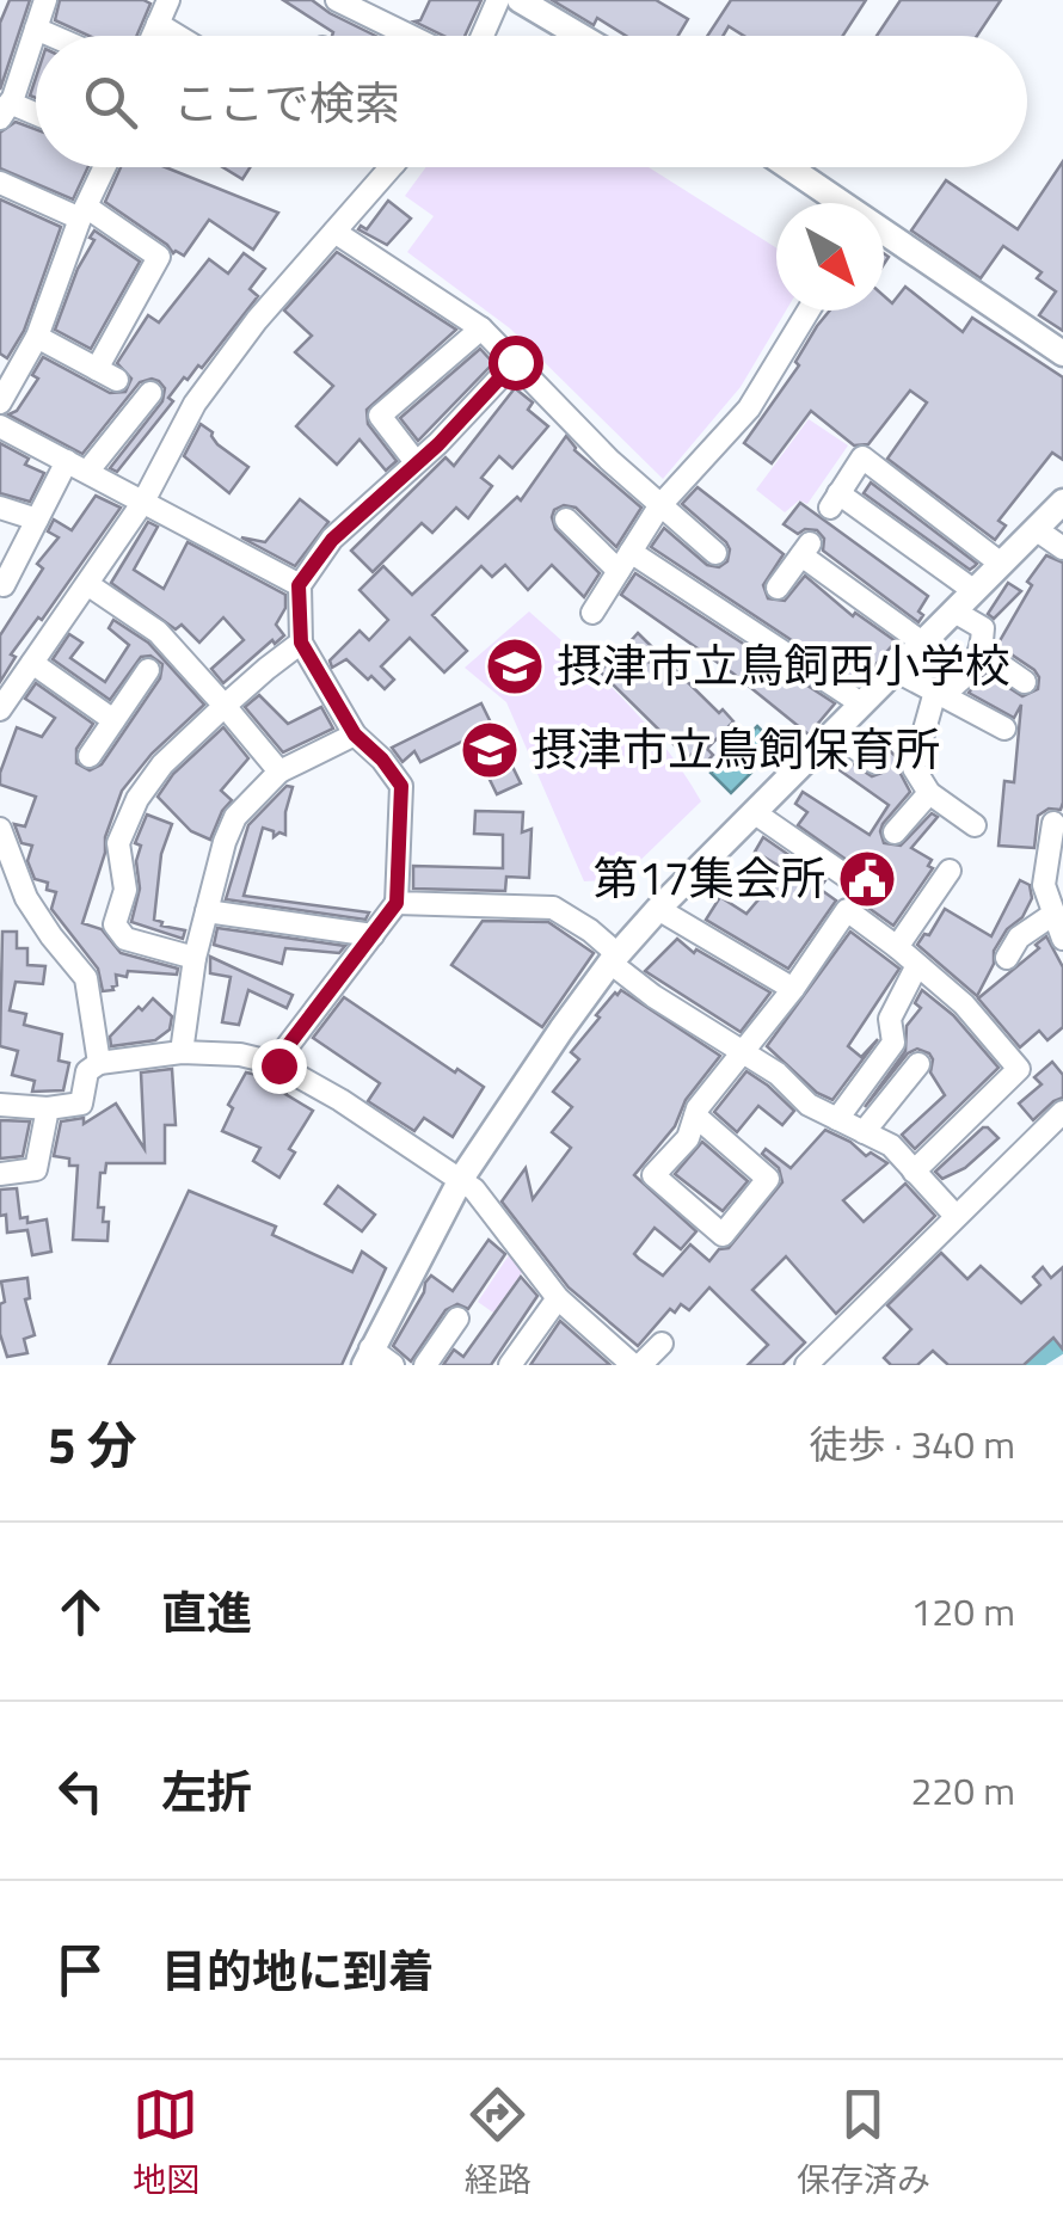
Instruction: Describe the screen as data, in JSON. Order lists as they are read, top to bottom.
{
  "places": {
    "school or university": ["摂津市立鳥飼西小学校", "摂津市立鳥飼保育所"],
    "public building": ["第17集会所"]
  },
  "north": "bottom right",
  "page": {
    "search": "ここで検索",
    "heading": ["5 分", "徒歩 · 340 m"],
    "list": [
      ["直進", "120 m"],
      ["左折", "220 m"],
      "目的地に到着"
    ],
    "nav": ["地図", "経路", "保存済み"]
  }
}
